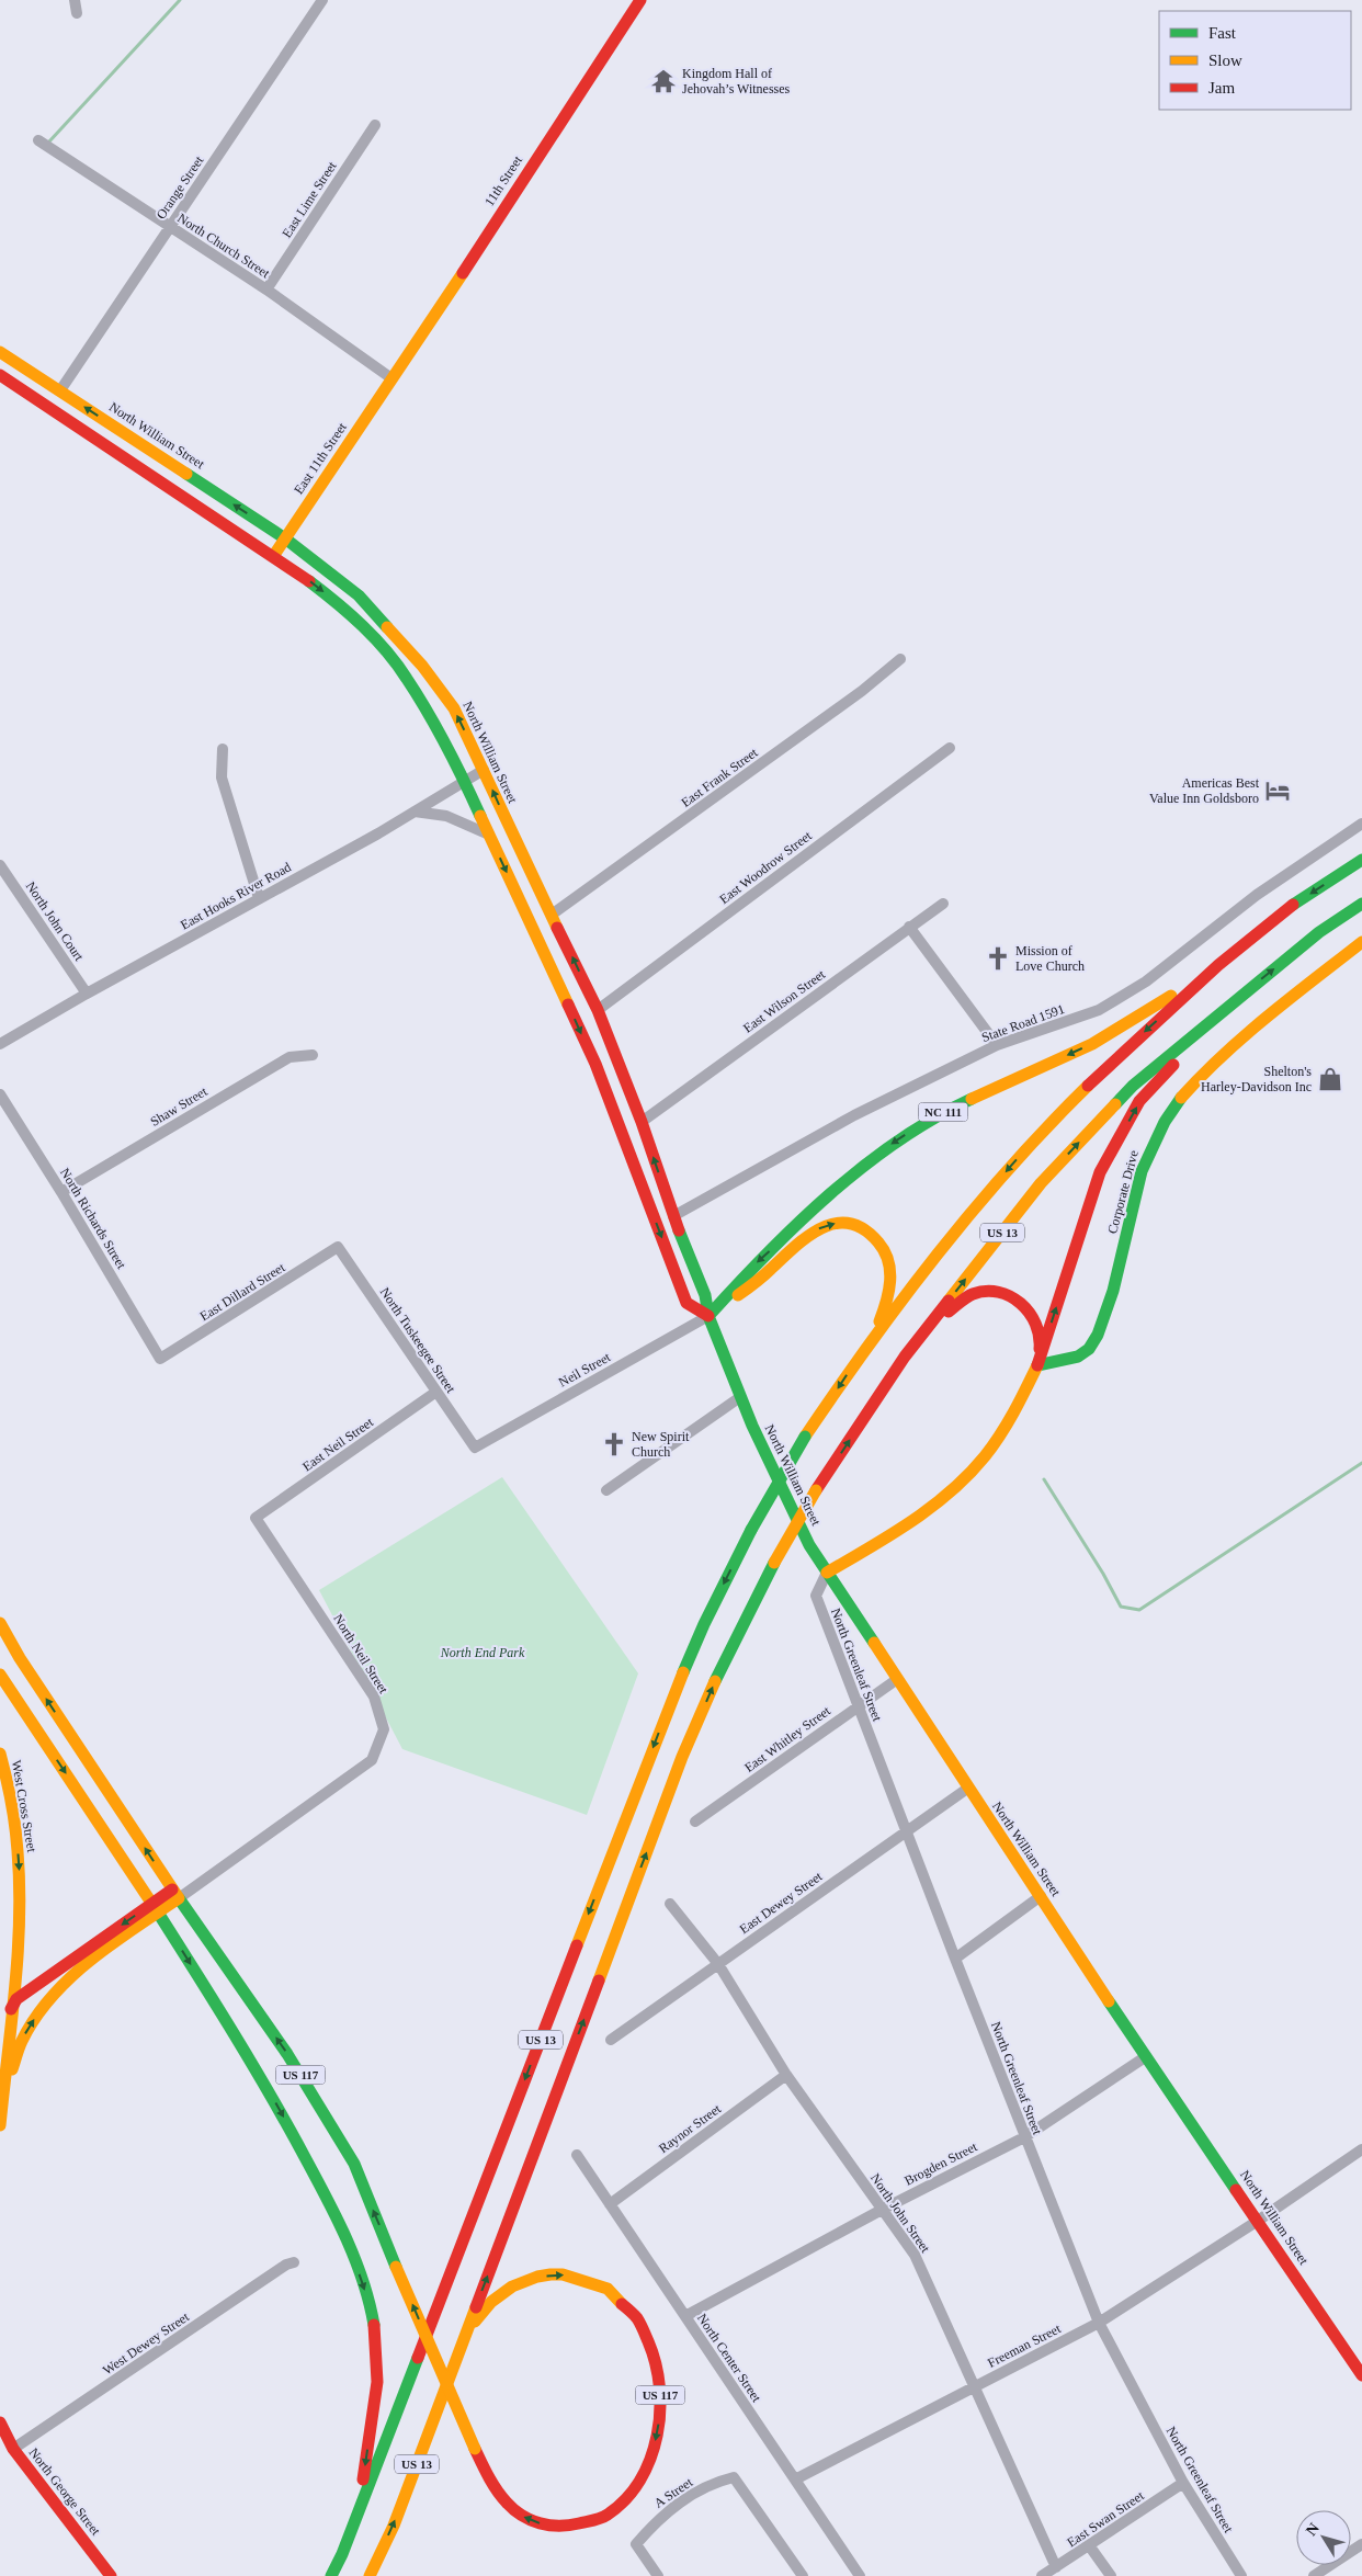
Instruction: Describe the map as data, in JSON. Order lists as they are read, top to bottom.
{
  "streets": {
    "main road": [
      "11th Street",
      "North William Street",
      "East 11th Street",
      "NC 111",
      "Corporate Drive",
      "US 13",
      "West Cross Street",
      "US 117",
      "North George Street"
    ],
    "street": [
      "Orange Street",
      "East Lime Street",
      "North Church Street",
      "East Frank Street",
      "East Woodrow Street",
      "East Hooks River Road",
      "North John Court",
      "East Wilson Street",
      "State Road 1591",
      "Shaw Street",
      "North Richards Street",
      "East Dillard Street",
      "North Tuskeegee Street",
      "Neil Street",
      "East Neil Street",
      "North Neil Street",
      "North Greenleaf Street",
      "East Whitley Street",
      "East Dewey Street",
      "Raynor Street",
      "Brogden Street",
      "North John Street",
      "West Dewey Street",
      "Freeman Street",
      "North Center Street",
      "A Street",
      "East Swan Street"
    ]
  },
  "crossings": [
    ["11th Street", "North Church Street"],
    ["11th Street", "East 11th Street"],
    ["Orange Street", "North Church Street"],
    ["Orange Street", "North William Street"],
    ["East Lime Street", "North Church Street"],
    ["North Church Street", "East 11th Street"],
    ["North William Street", "East 11th Street"],
    ["North William Street", "East Frank Street"],
    ["North William Street", "East Woodrow Street"],
    ["North William Street", "East Hooks River Road"],
    ["North William Street", "East Wilson Street"],
    ["North William Street", "State Road 1591"],
    ["North William Street", "NC 111"],
    ["North William Street", "Neil Street"],
    ["North William Street", "North Greenleaf Street"],
    ["North William Street", "East Whitley Street"],
    ["North William Street", "East Dewey Street"],
    ["North William Street", "Brogden Street"],
    ["North William Street", "Freeman Street"],
    ["East Hooks River Road", "North John Court"],
    ["Shaw Street", "North Richards Street"],
    ["NC 111", "US 13"],
    ["NC 111", "Neil Street"],
    ["North Richards Street", "East Dillard Street"],
    ["US 13", "US 117"],
    ["East Dillard Street", "North Tuskeegee Street"],
    ["North Tuskeegee Street", "Neil Street"],
    ["North Tuskeegee Street", "East Neil Street"],
    ["East Neil Street", "North Neil Street"],
    ["North Neil Street", "US 117"],
    ["North Greenleaf Street", "East Whitley Street"],
    ["North Greenleaf Street", "East Dewey Street"],
    ["North Greenleaf Street", "Brogden Street"],
    ["North Greenleaf Street", "Freeman Street"],
    ["North Greenleaf Street", "East Swan Street"],
    ["East Dewey Street", "North John Street"],
    ["Raynor Street", "North John Street"],
    ["Raynor Street", "North Center Street"],
    ["Brogden Street", "North John Street"],
    ["Brogden Street", "North Center Street"],
    ["North John Street", "Freeman Street"],
    ["North John Street", "East Swan Street"],
    ["West Dewey Street", "North George Street"],
    ["Freeman Street", "North Center Street"]
  ],
  "one_way": ["West Cross Street"],
  "parks": ["North End Park"],
  "places": {
    "temple": ["Kingdom Hall of Jehovah’s Witnesses"],
    "hotel": ["Americas Best Value Inn Goldsboro"],
    "church": ["Mission of Love Church", "New Spirit Church"],
    "shop": ["Shelton's Harley-Davidson Inc"]
  },
  "legend": ["Fast", "Slow", "Jam"],
  "north": "top left"
}
